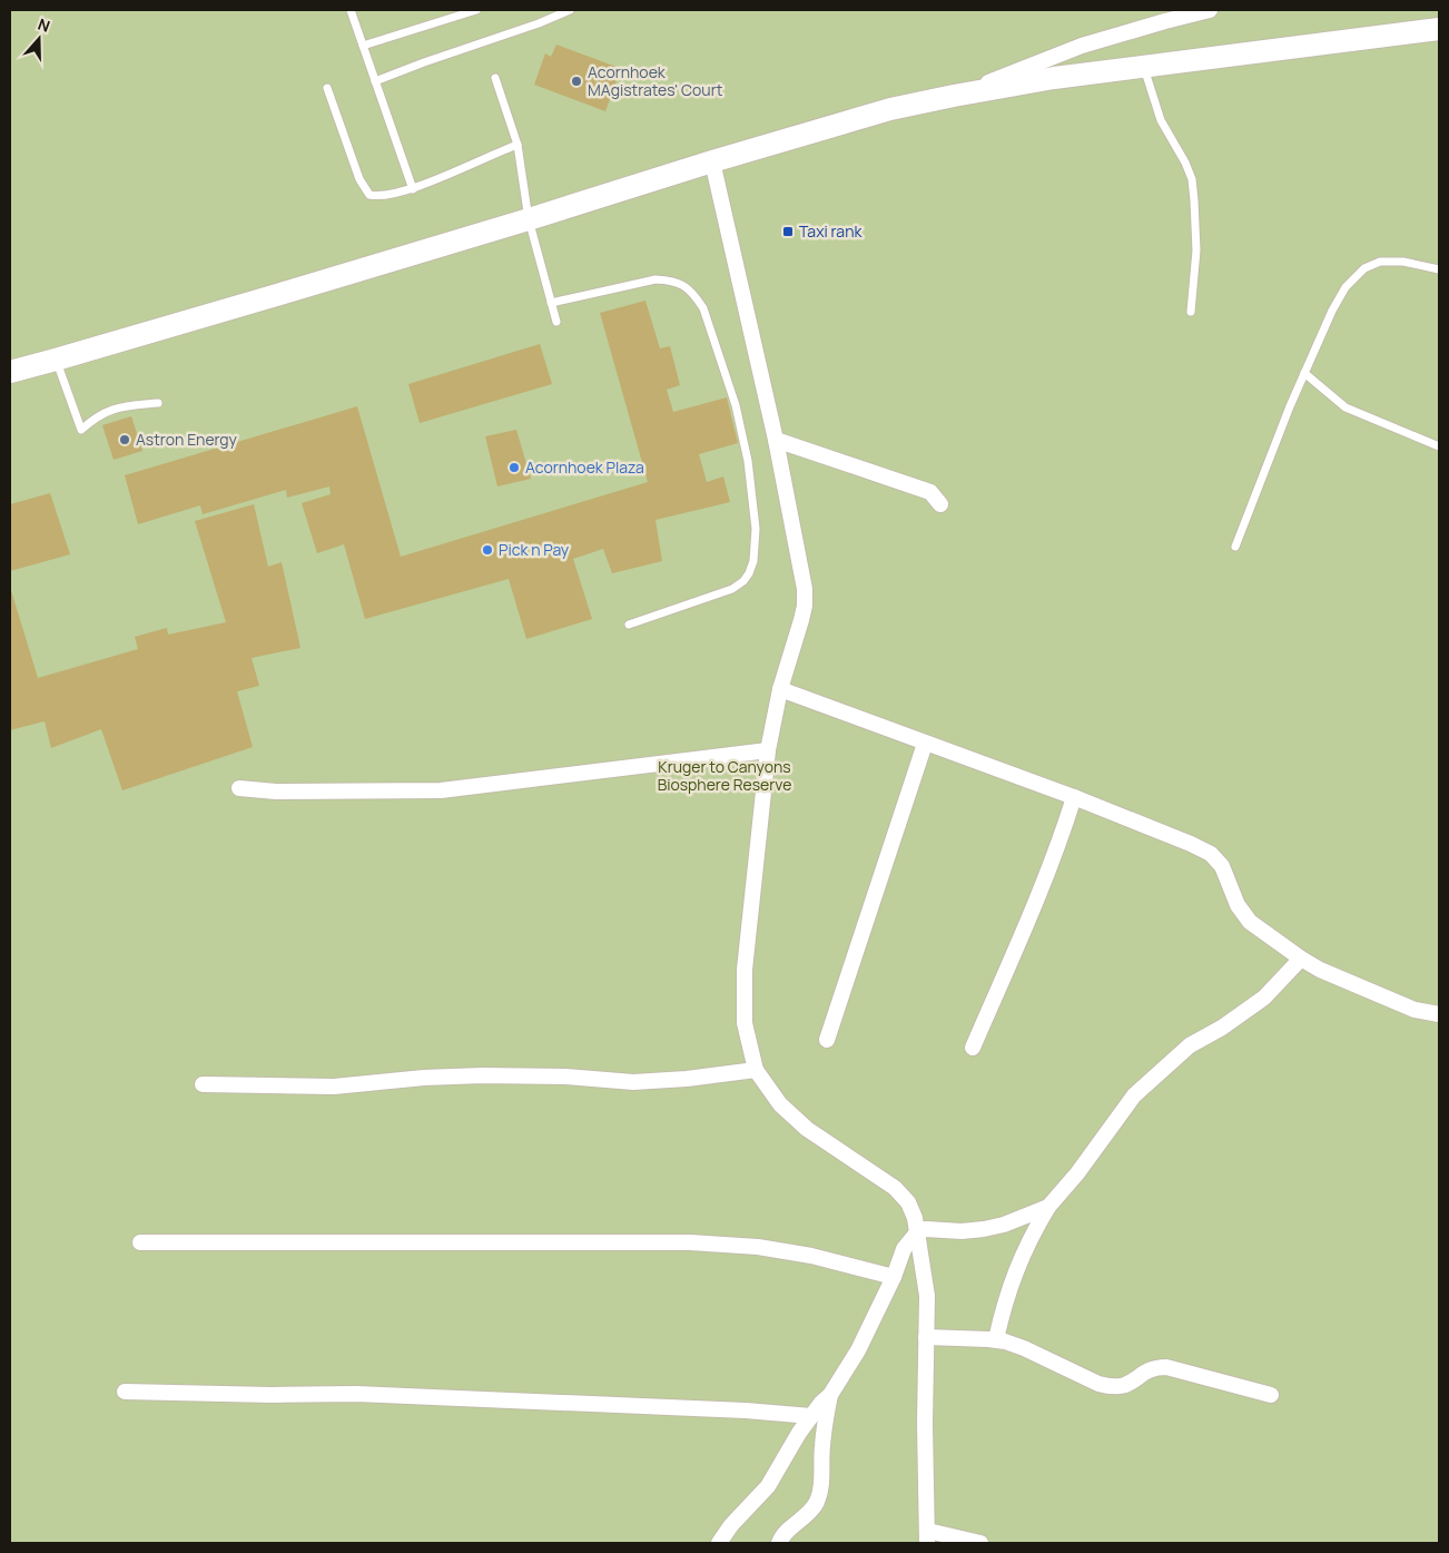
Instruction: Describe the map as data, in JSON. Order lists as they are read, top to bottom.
{
  "parks": ["Kruger to Canyons Biosphere Reserve"],
  "places": {
    "other": [
      "Acornhoek MAgistrates' Court",
      "Astron Energy",
      "Acornhoek Plaza",
      "Pick n Pay"
    ],
    "transit": ["Taxi rank"]
  },
  "north": "top"
}
